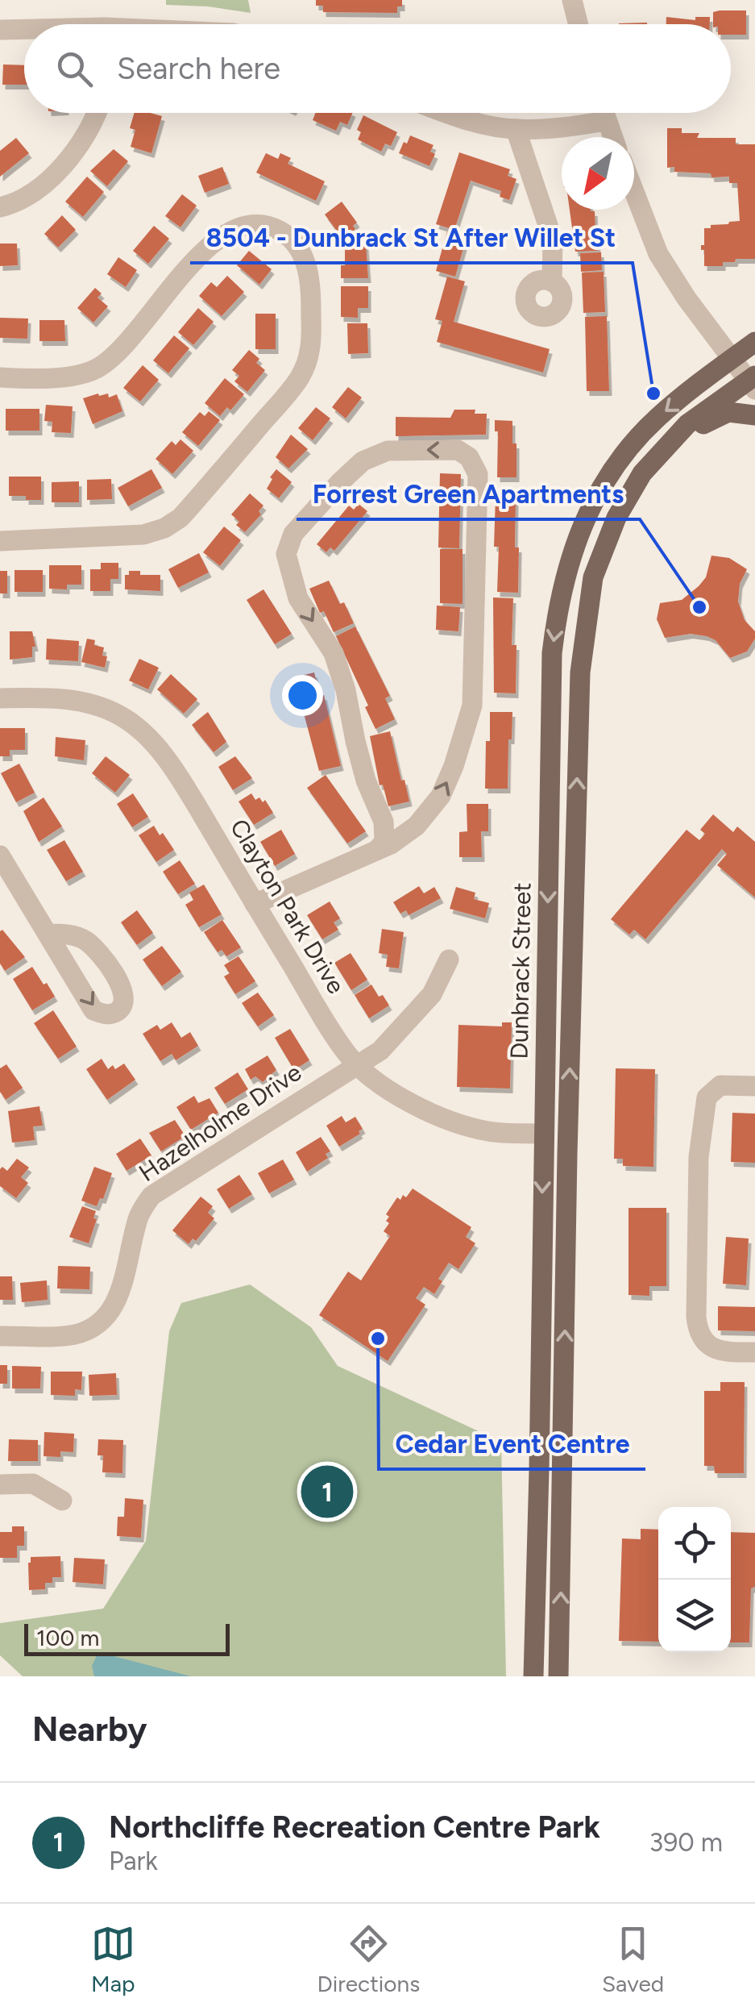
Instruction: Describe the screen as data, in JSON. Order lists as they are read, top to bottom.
{
  "streets": {
    "main road": ["Dunbrack Street"],
    "street": ["Clayton Park Drive", "Hazelholme Drive"]
  },
  "crossings": [
    ["Clayton Park Drive", "Dunbrack Street"],
    ["Clayton Park Drive", "Hazelholme Drive"]
  ],
  "places": ["8504 - Dunbrack St After Willet St", "Forrest Green Apartments", "Cedar Event Centre"],
  "scale_bar": "100 m",
  "north": "bottom left",
  "page": {
    "search": "Search here",
    "pins": "1",
    "scale": "100 m",
    "heading": "Nearby",
    "list": [
      {
        "mark": "1",
        "name": "Northcliffe Recreation Centre Park",
        "note": "Park",
        "value": "390 m"
      }
    ],
    "nav": ["Map", "Directions", "Saved"]
  }
}
